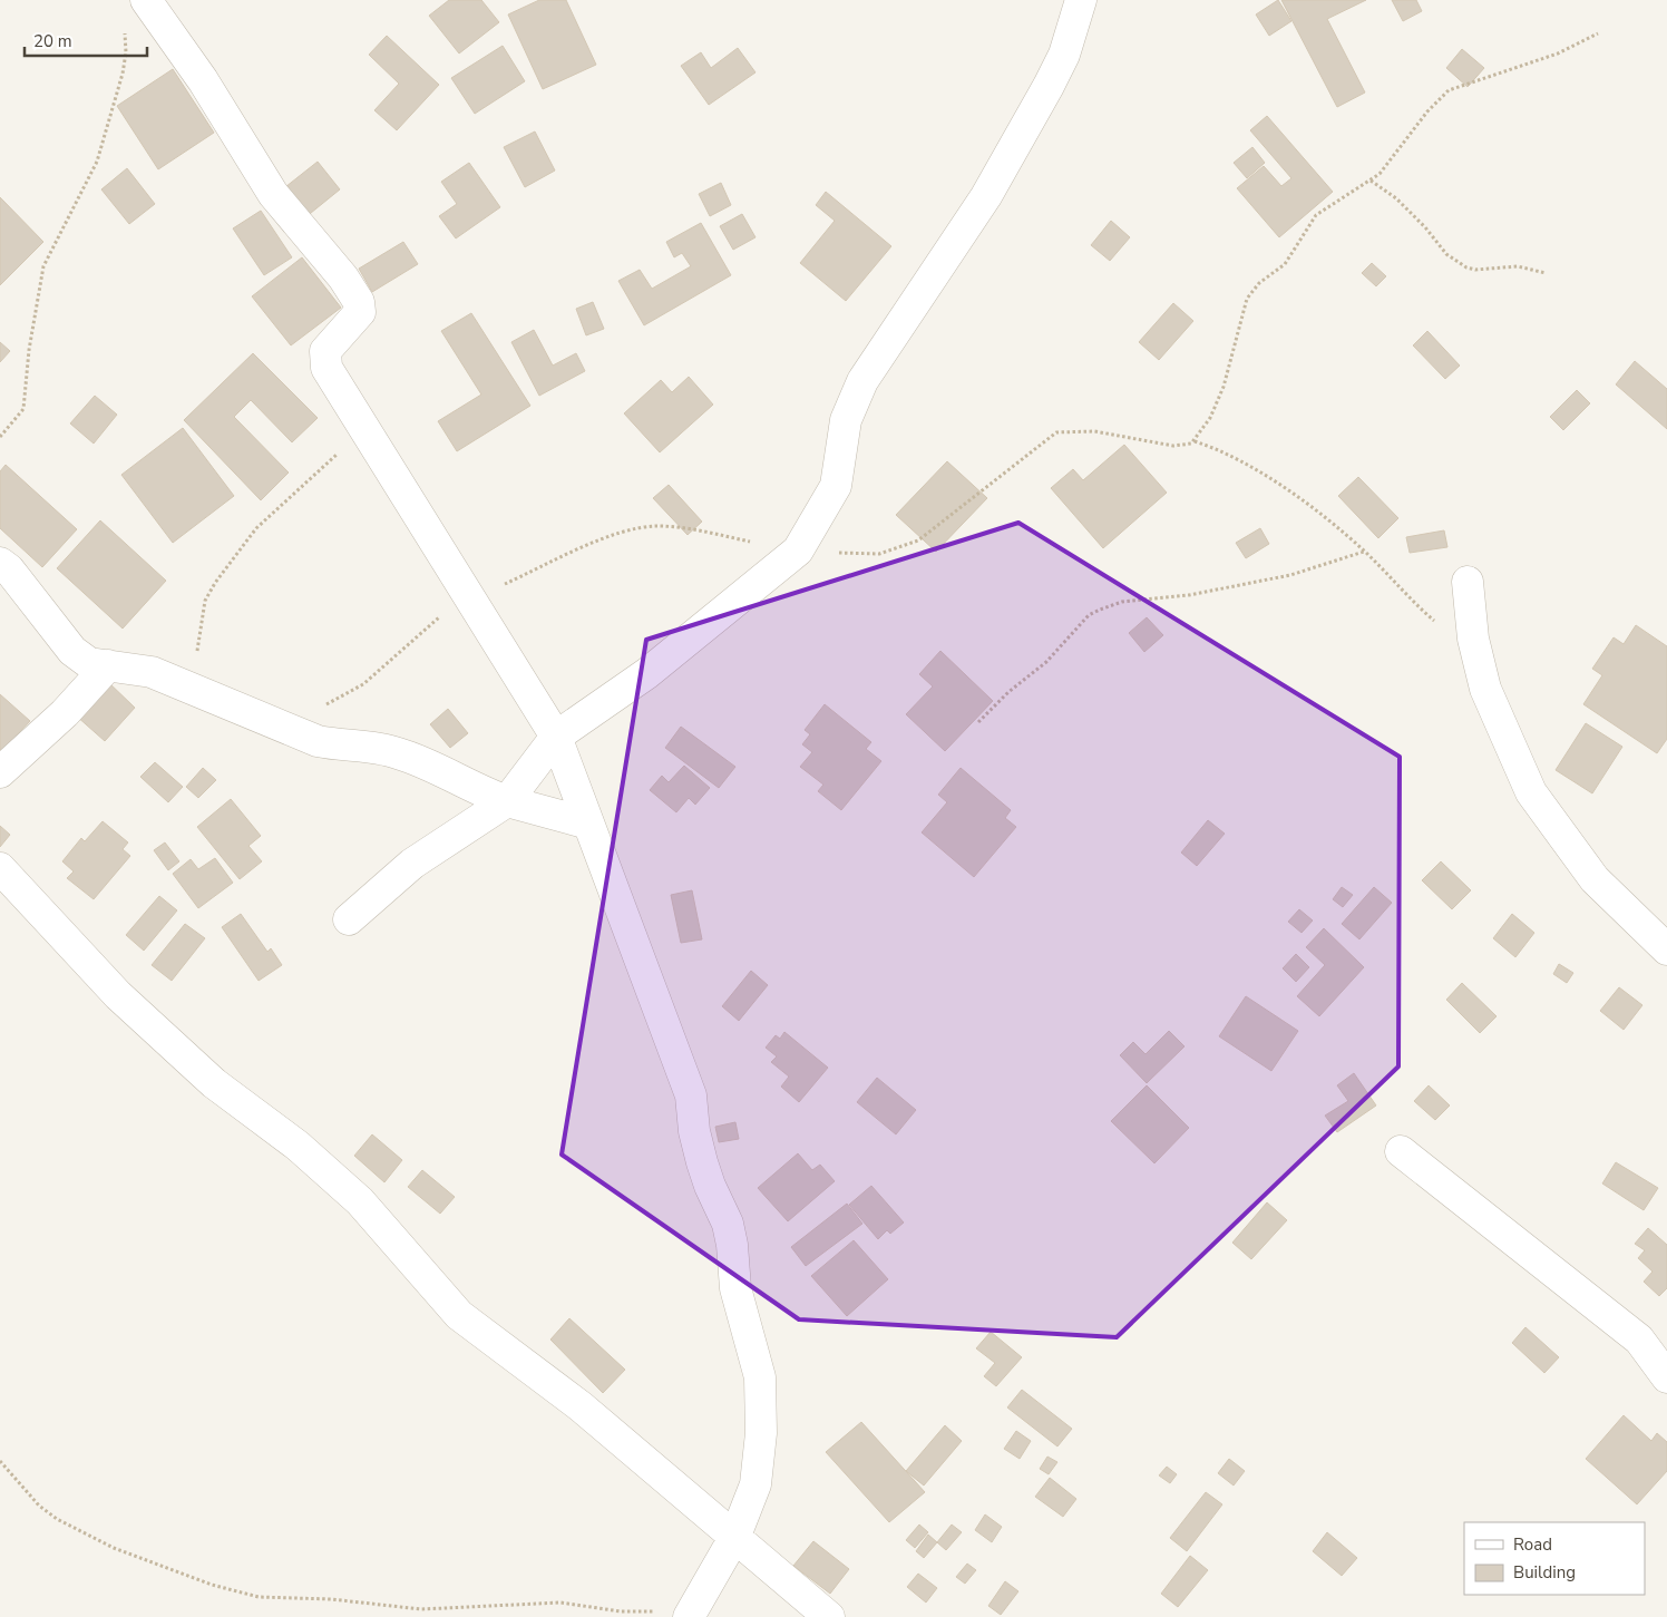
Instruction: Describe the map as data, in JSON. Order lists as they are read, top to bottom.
{
  "legend": ["Road", "Building"],
  "scale_bar": "20 m"
}
